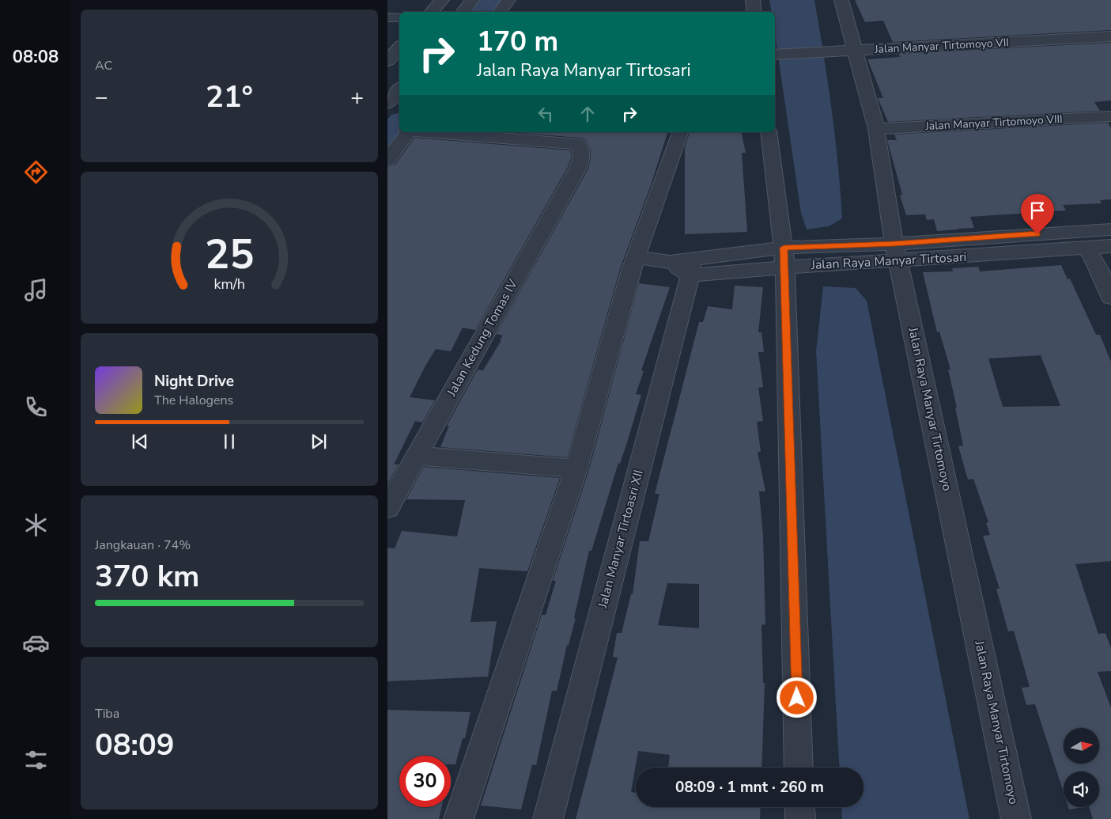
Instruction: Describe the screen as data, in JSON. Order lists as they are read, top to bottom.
{
  "streets": {
    "street": [
      "Jalan Manyar Tirtomoyo VII",
      "Jalan Manyar Tirtomoyo VIII",
      "Jalan Raya Manyar Tirtosari",
      "Jalan Kedung Tomas IV",
      "Jalan Raya Manyar Tirtomoyo",
      "Jalan Manyar Tirtoasri XII"
    ]
  },
  "crossings": [
    ["Jalan Manyar Tirtomoyo VII", "Jalan Raya Manyar Tirtomoyo"],
    ["Jalan Manyar Tirtomoyo VIII", "Jalan Raya Manyar Tirtomoyo"],
    ["Jalan Raya Manyar Tirtosari", "Jalan Raya Manyar Tirtomoyo"],
    ["Jalan Raya Manyar Tirtosari", "Jalan Manyar Tirtoasri XII"]
  ],
  "north": "right",
  "page": {
    "tabs": "08:08",
    "tile": [
      "AC",
      ["Jangkauan · 74%", "370 km"],
      ["Tiba", "08:09"]
    ],
    "turn": ["170 m", "Jalan Raya Manyar Tirtosari"],
    "heat": ["−", "21°", "+"],
    "song": ["Night Drive", "The Halogens"],
    "limit": "30",
    "trip": "08:09 · 1 mnt · 260 m",
    "gauge": ["25", "km/h"]
  }
}
